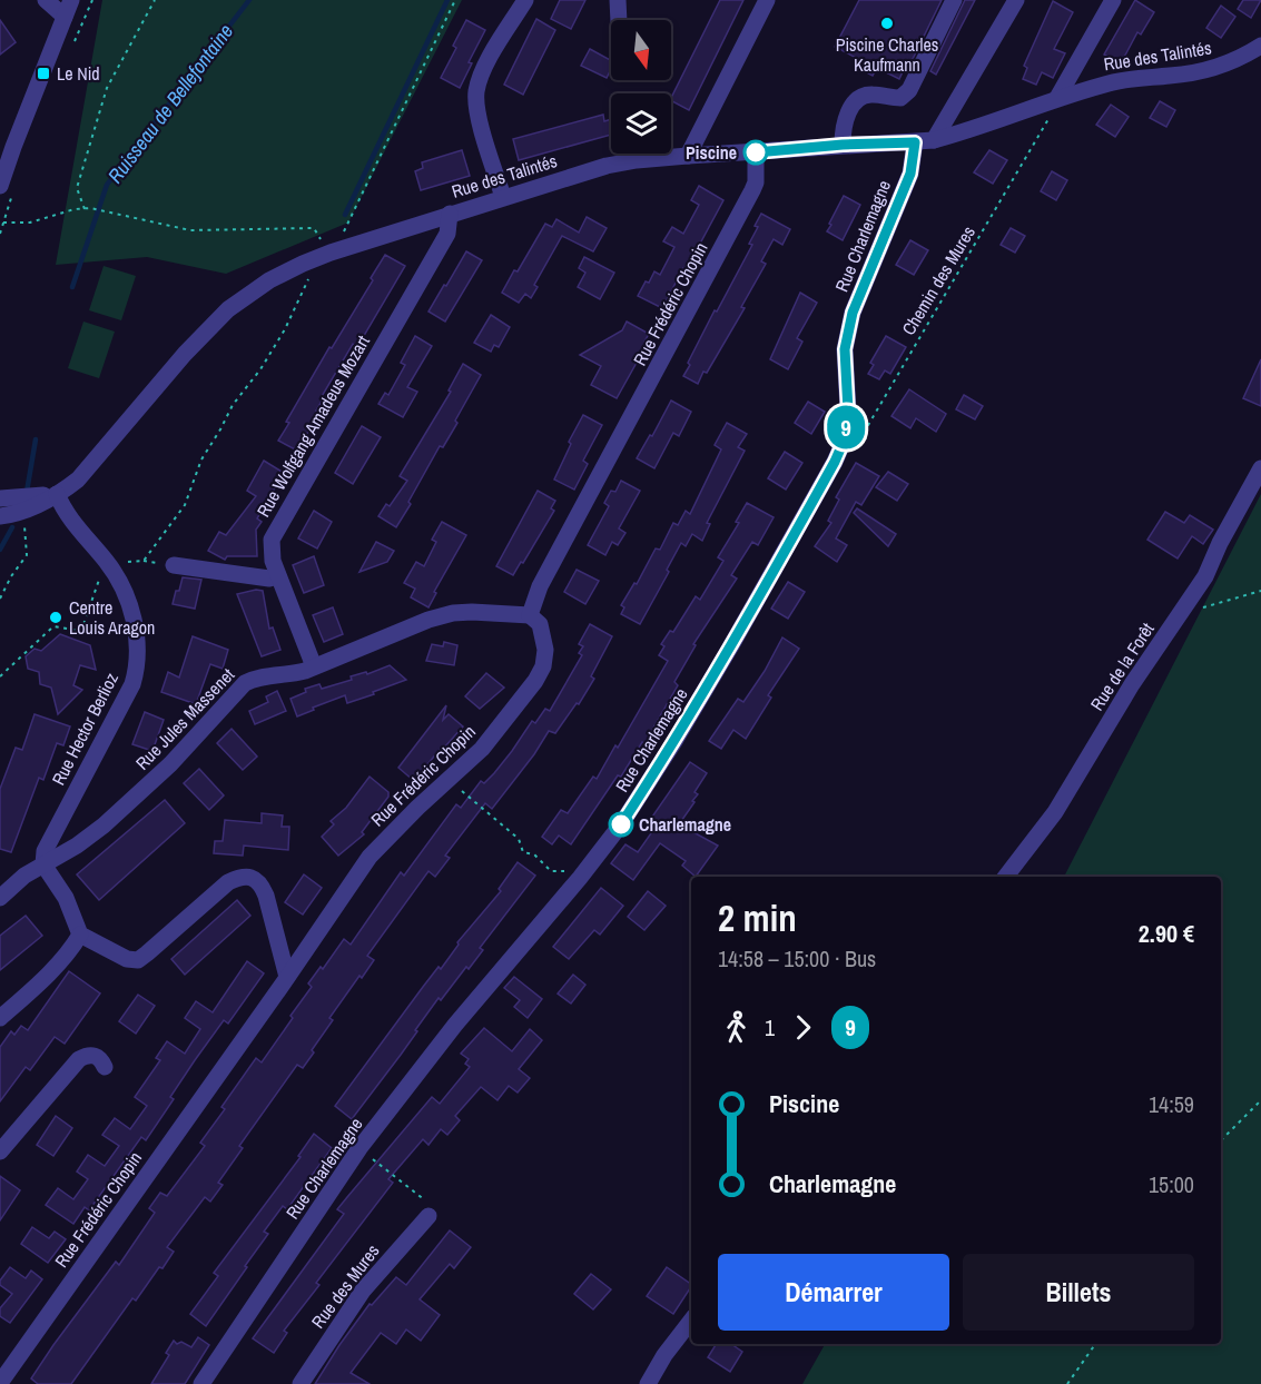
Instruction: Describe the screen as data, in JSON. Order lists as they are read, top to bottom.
{
  "streets": {
    "street": [
      "Rue des Talintés",
      "Rue Charlemagne",
      "Rue Frédéric Chopin",
      "Rue Wolfgang Amadeus Mozart",
      "Rue de la Forêt",
      "Rue Jules Massenet",
      "Rue Hector Berlioz",
      "Rue des Mures"
    ],
    "path": ["Chemin des Mures"]
  },
  "crossings": [
    ["Rue des Talintés", "Rue Charlemagne"],
    ["Rue des Talintés", "Chemin des Mures"],
    ["Rue des Talintés", "Rue Frédéric Chopin"],
    ["Rue des Talintés", "Rue Wolfgang Amadeus Mozart"],
    ["Rue des Talintés", "Rue Hector Berlioz"],
    ["Rue Frédéric Chopin", "Rue Jules Massenet"],
    ["Rue Wolfgang Amadeus Mozart", "Rue Jules Massenet"],
    ["Rue Jules Massenet", "Rue Hector Berlioz"]
  ],
  "water": ["Ruisseau de Bellefontaine"],
  "places": {
    "other": [
      "Piscine Charles Kaufmann",
      "Piscine",
      "Centre Louis Aragon",
      "Charlemagne"
    ],
    "transit": ["Le Nid"]
  },
  "lines": ["bus line 9"],
  "north": "bottom",
  "page": {
    "on_map": "9",
    "heading": ["2 min", "14:58 – 15:00 · Bus", "2.90 €"],
    "legs": ["1", "9"],
    "list": [
      {
        "name": "Piscine",
        "value": "14:59"
      },
      {
        "name": "Charlemagne",
        "value": "15:00"
      }
    ],
    "buttons": ["Démarrer", "Billets"]
  }
}
